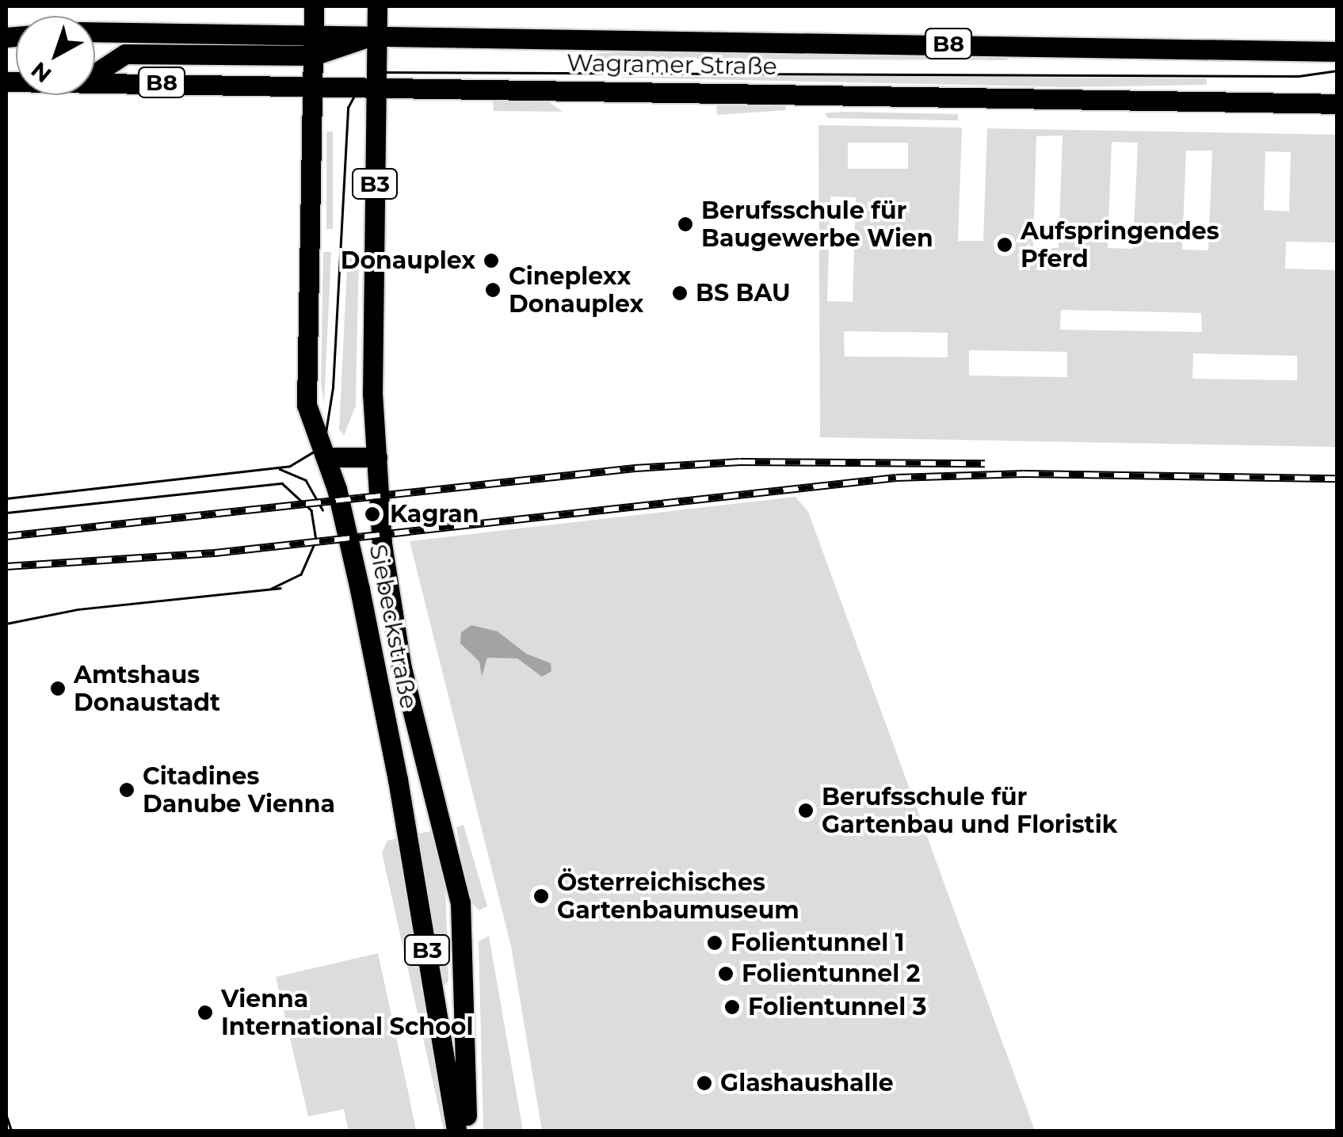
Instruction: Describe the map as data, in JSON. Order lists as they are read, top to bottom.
{
  "streets": {
    "main road": [
      "B8",
      "Wagramer Straße",
      "B3",
      "Siebeckstraße"
    ]
  },
  "crossings": [
    ["Wagramer Straße", "B3"],
    ["Wagramer Straße", "Siebeckstraße"],
    ["B3", "Siebeckstraße"]
  ],
  "places": [
    "Berufsschule für Baugewerbe Wien",
    "Aufspringendes Pferd",
    "Donauplex",
    "Cineplexx Donauplex",
    "BS BAU",
    "Kagran",
    "Amtshaus Donaustadt",
    "Citadines Danube Vienna",
    "Berufsschule für Gartenbau und Floristik",
    "Österreichisches Gartenbaumuseum",
    "Folientunnel 1",
    "Folientunnel 2",
    "Folientunnel 3",
    "Vienna International School",
    "Glashaushalle"
  ],
  "north": "bottom left"
}
